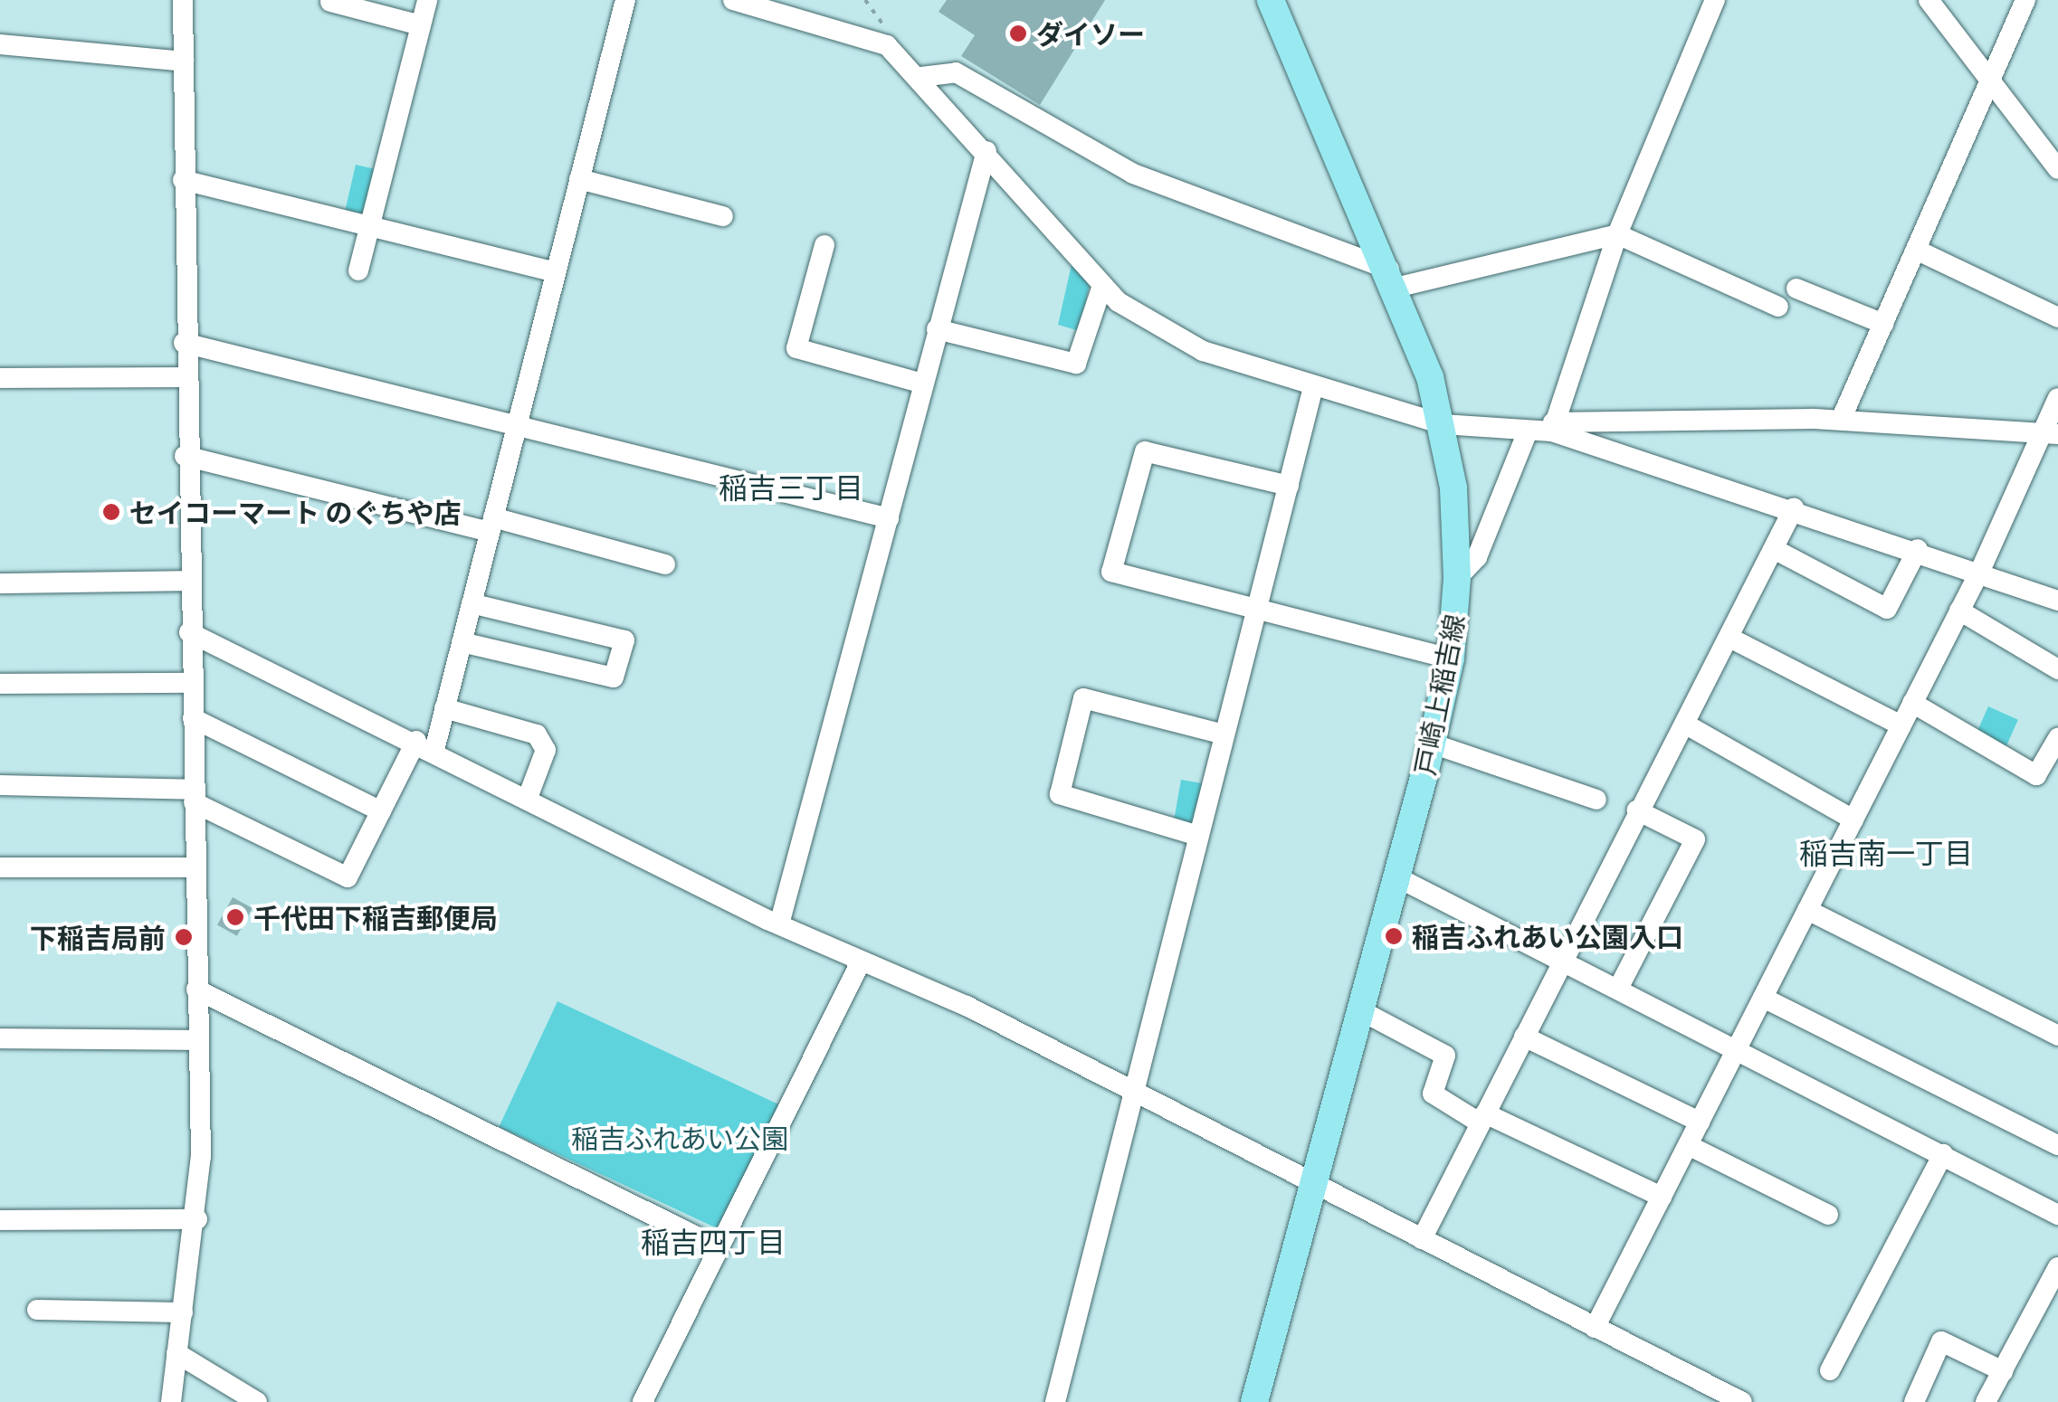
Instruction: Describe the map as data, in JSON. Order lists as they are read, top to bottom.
{
  "streets": {
    "main road": ["戸崎上稲吉線"]
  },
  "districts": ["稲吉三丁目", "稲吉南一丁目", "稲吉四丁目"],
  "parks": ["稲吉ふれあい公園"],
  "places": [
    "ダイソー",
    "セイコーマート のぐちや店",
    "千代田下稲吉郵便局",
    "稲吉ふれあい公園入口",
    "下稲吉局前"
  ]
}
